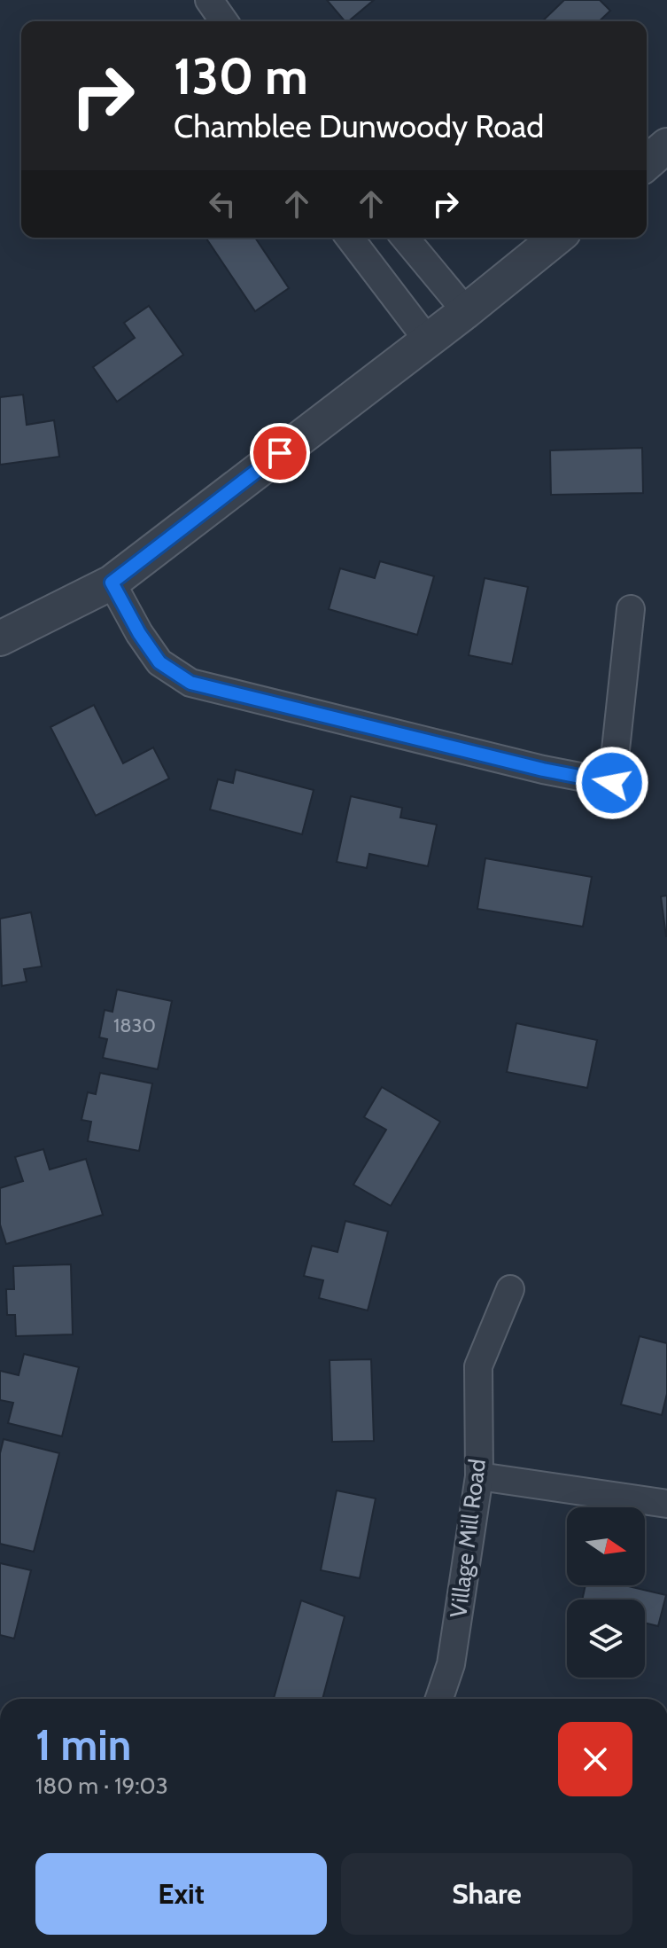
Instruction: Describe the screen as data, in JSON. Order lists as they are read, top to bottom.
{
  "streets": {
    "street": ["Village Mill Road"]
  },
  "house_numbers": ["1830"],
  "north": "right",
  "page": {
    "turn": ["130 m", "Chamblee Dunwoody Road"],
    "heading": ["1 min", "180 m · 19:03"],
    "buttons": ["Exit", "Share"]
  }
}
